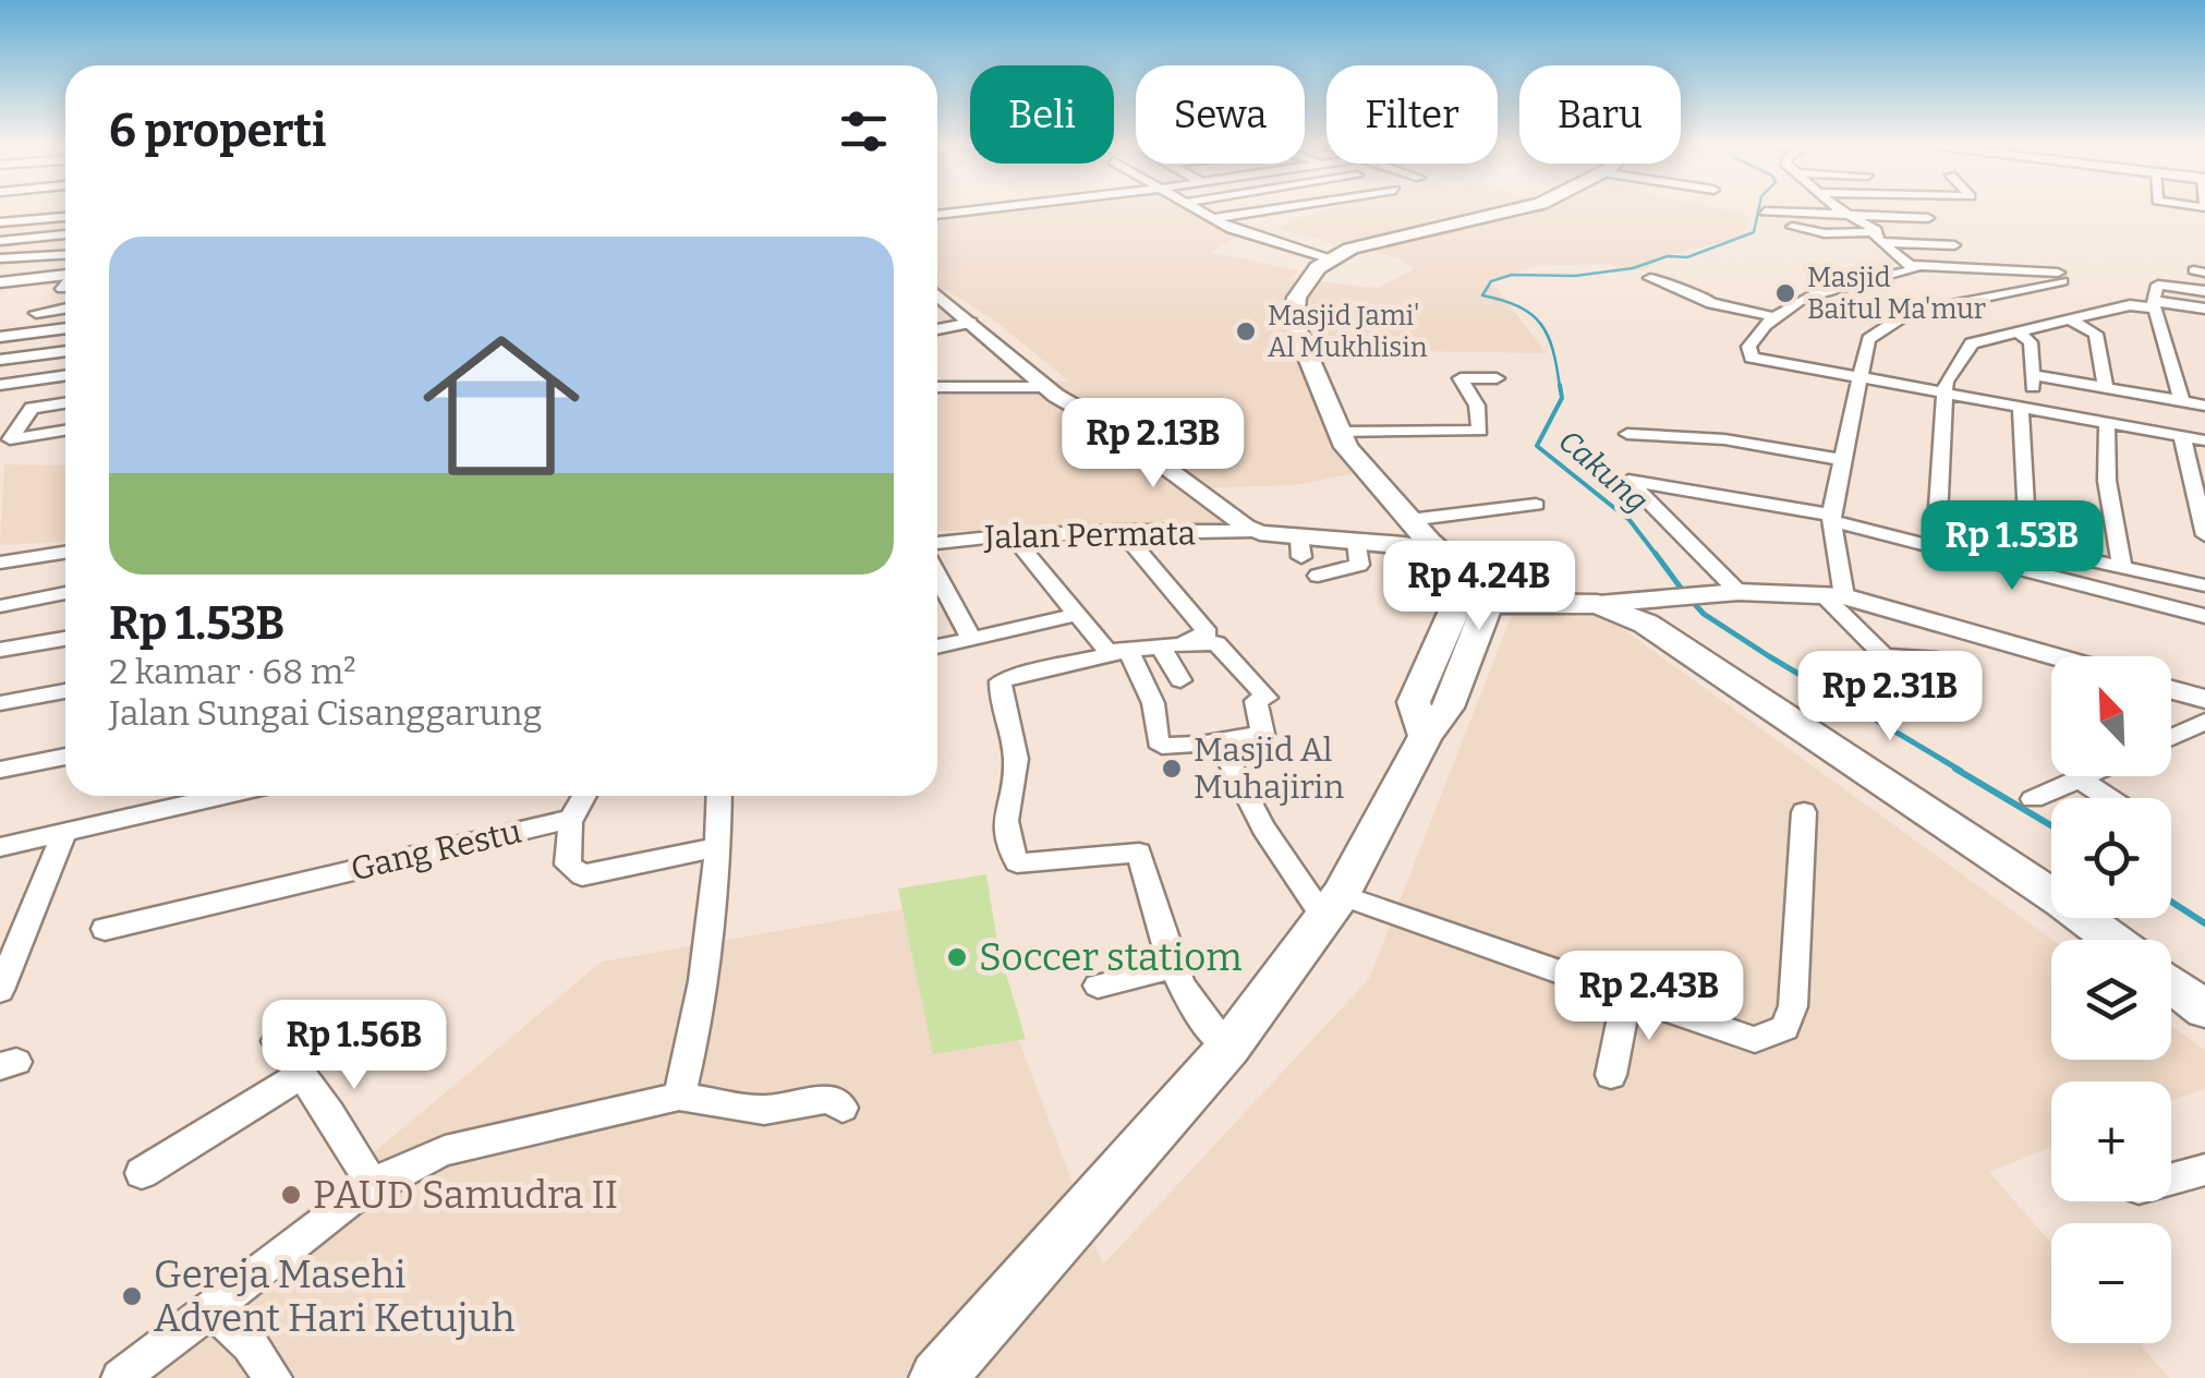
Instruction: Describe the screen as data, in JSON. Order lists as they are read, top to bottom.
{
  "streets": {
    "street": ["Jalan Permata", "Gang Restu"]
  },
  "water": ["Cakung"],
  "places": [
    "Masjid Baitul Ma'mur",
    "Masjid Jami' Al Mukhlisin",
    "Masjid Al Muhajirin",
    "Soccer statiom",
    "PAUD Samudra II",
    "Gereja Masehi Advent Hari Ketujuh"
  ],
  "north": "top left",
  "page": {
    "chip": [
      "Beli",
      "Sewa",
      "Filter",
      "Baru"
    ],
    "heading": "6 properti",
    "list": [
      {
        "name": "Rp 1.53B",
        "note": "2 kamar · 68 m² · Jalan Sungai Cisanggarung"
      }
    ],
    "price": [
      "Rp 2.13B",
      "Rp 1.53B",
      "Rp 4.24B",
      "Rp 2.31B",
      "Rp 2.43B",
      "Rp 1.56B"
    ],
    "map_buttons": ["+", "−"]
  }
}
